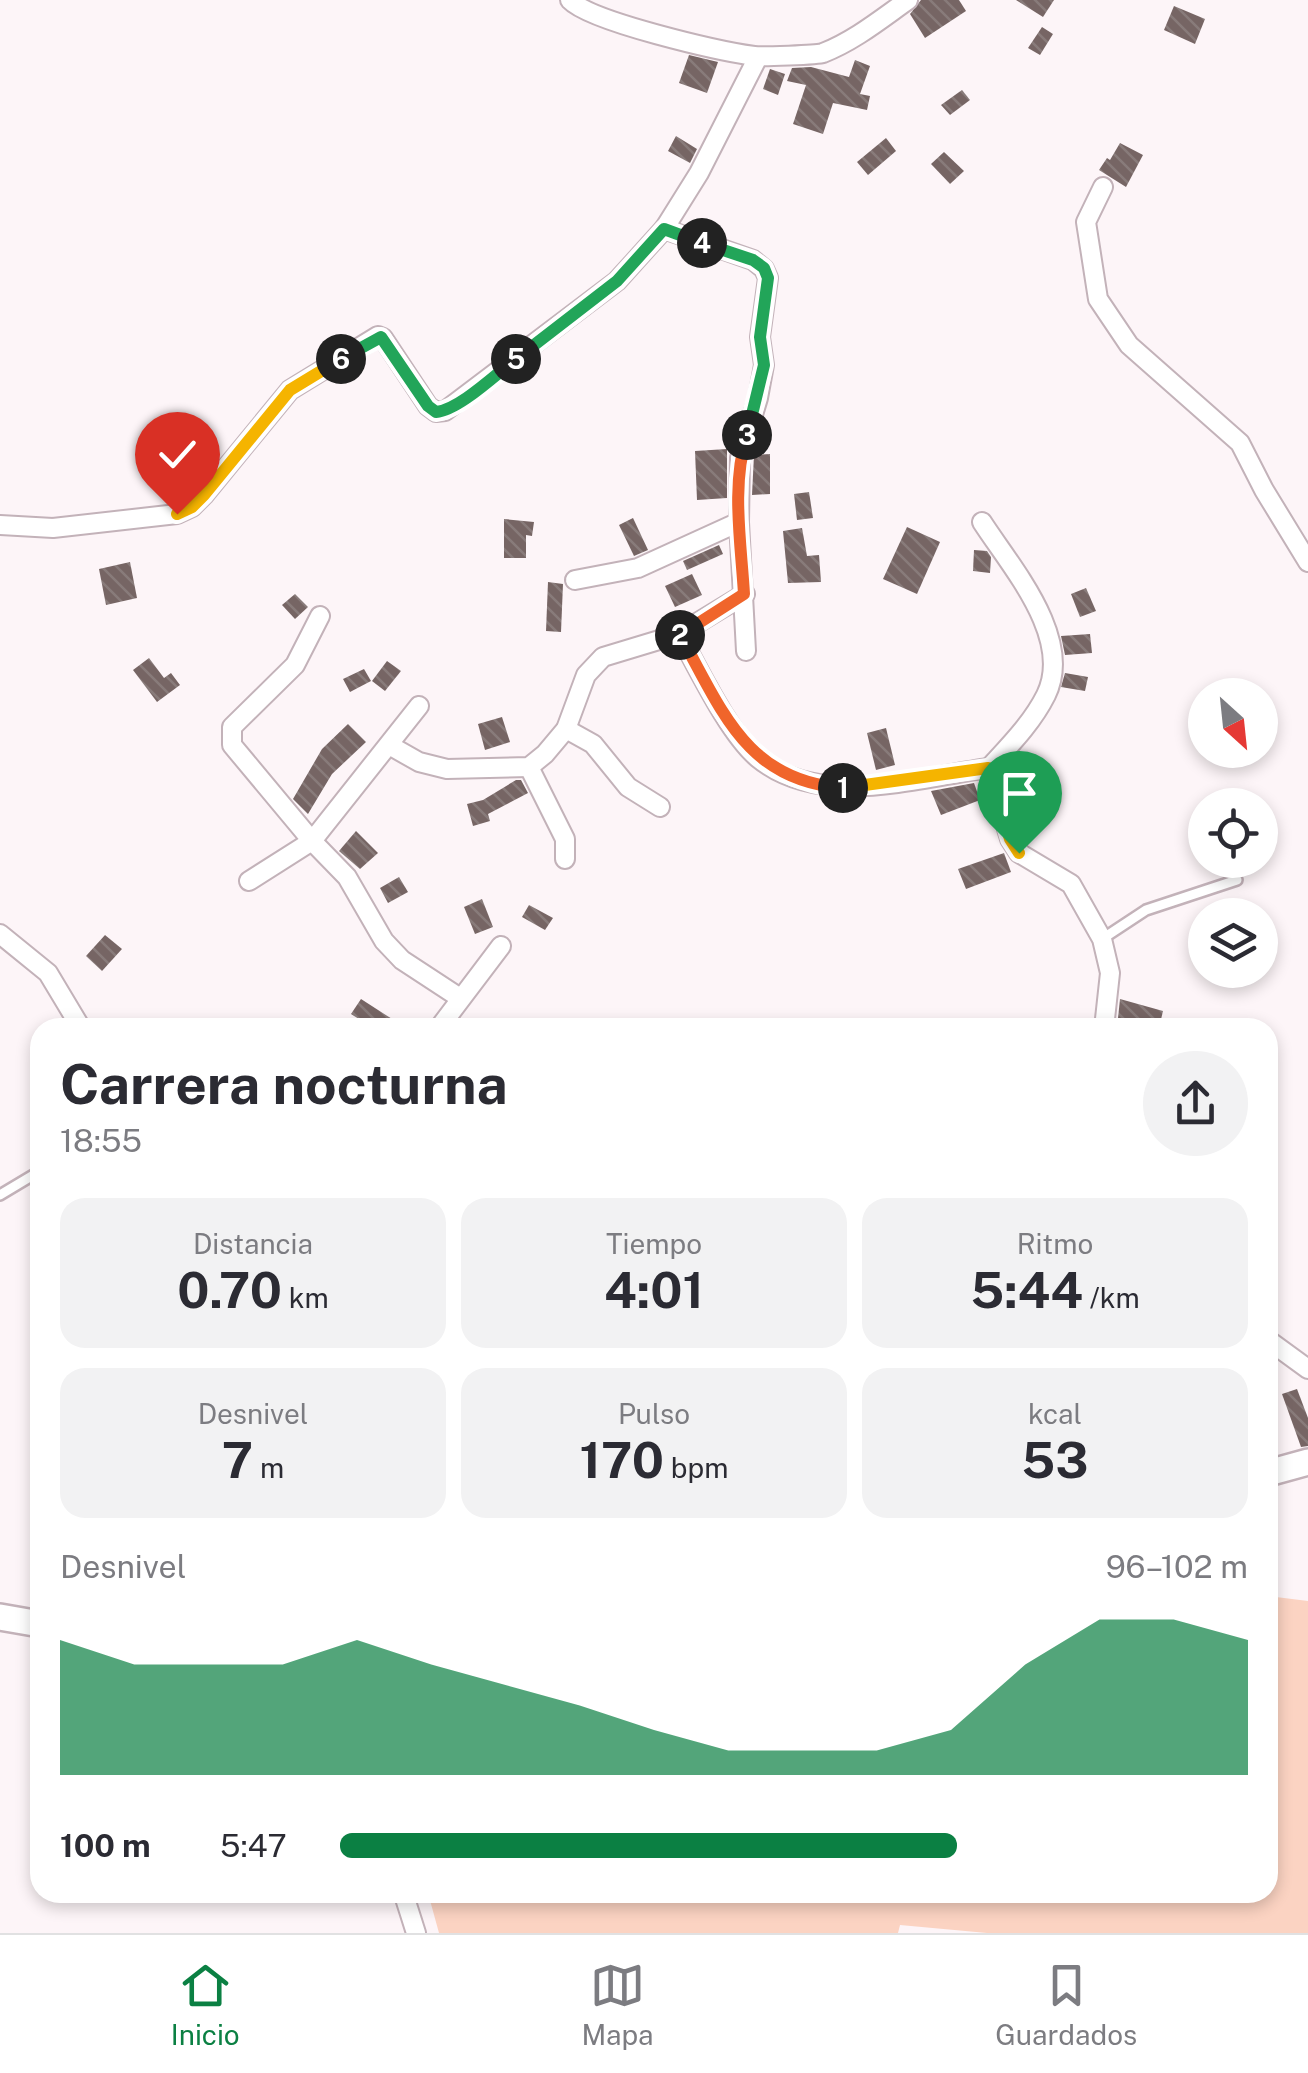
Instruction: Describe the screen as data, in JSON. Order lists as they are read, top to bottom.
{
  "north": "bottom right",
  "page": {
    "pins": [
      "4",
      "5",
      "6",
      "3",
      "2",
      "1"
    ],
    "heading": ["Carrera nocturna", "18:55"],
    "stats": [
      ["Distancia", "0.70 km"],
      ["Tiempo", "4:01"],
      ["Ritmo", "5:44 /km"],
      ["Desnivel", "7 m"],
      ["Pulso", "170 bpm"],
      ["kcal", "53"]
    ],
    "chart": ["Desnivel", "96–102 m"],
    "list": [
      {
        "name": "100 m",
        "note": "5:47"
      }
    ],
    "tabs": ["Inicio", "Mapa", "Guardados"]
  }
}
